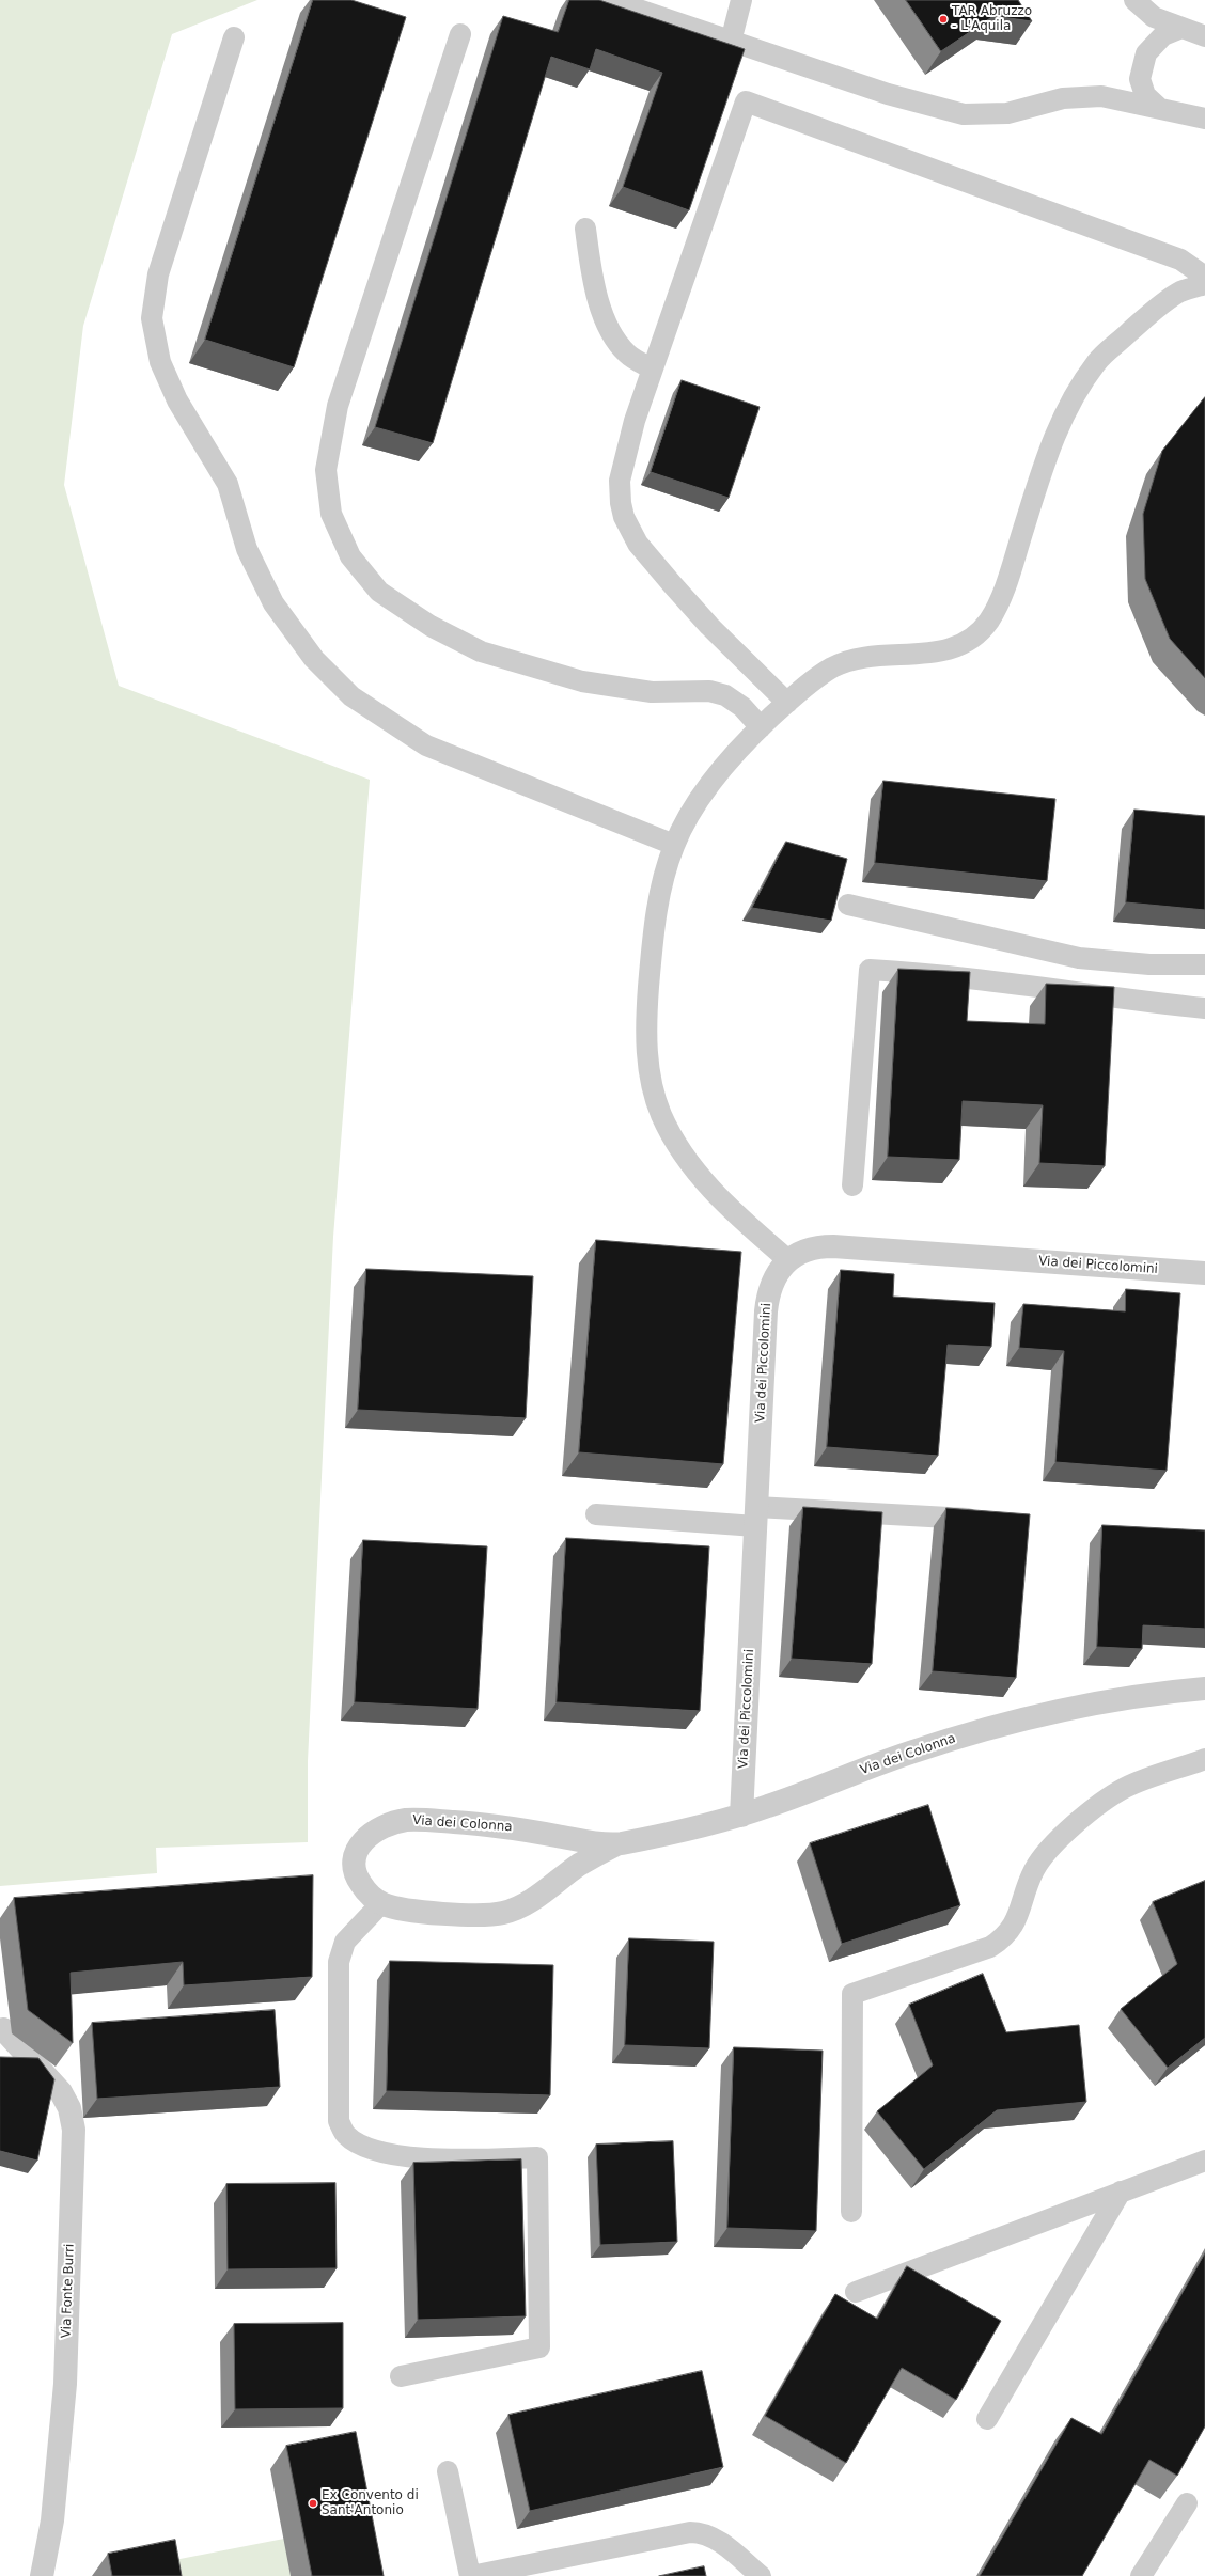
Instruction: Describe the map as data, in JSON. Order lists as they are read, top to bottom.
{
  "streets": {
    "street": ["Via dei Piccolomini", "Via dei Colonna", "Via Fonte Burri"]
  },
  "crossings": [
    ["Via dei Piccolomini", "Via dei Colonna"]
  ],
  "places": ["TAR Abruzzo - L'Aquila", "Ex Convento di Sant'Antonio"]
}
